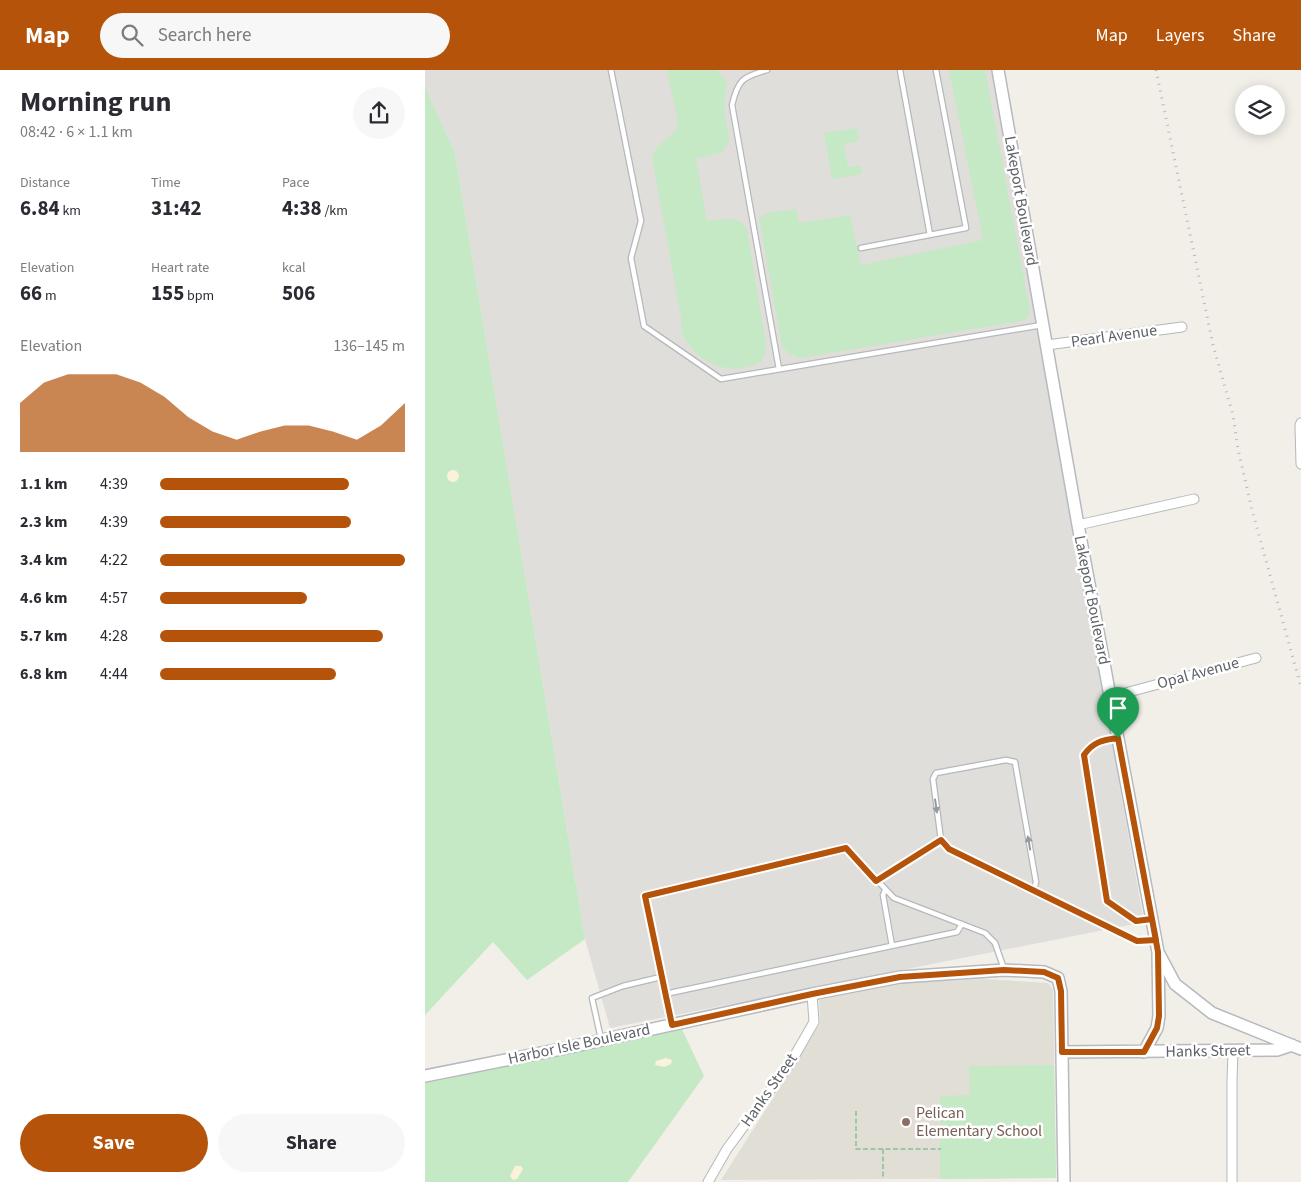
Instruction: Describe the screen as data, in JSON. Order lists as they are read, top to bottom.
{
  "streets": {
    "street": [
      "Lakeport Boulevard",
      "Pearl Avenue",
      "Opal Avenue",
      "Harbor Isle Boulevard",
      "Hanks Street"
    ]
  },
  "crossings": [
    ["Lakeport Boulevard", "Pearl Avenue"],
    ["Lakeport Boulevard", "Opal Avenue"],
    ["Lakeport Boulevard", "Hanks Street"],
    ["Harbor Isle Boulevard", "Hanks Street"]
  ],
  "places": ["Pelican Elementary School"],
  "page": {
    "header": "Map",
    "search": "Search here",
    "nav": ["Map", "Layers", "Share"],
    "heading": ["Morning run", "08:42 · 6 × 1.1 km"],
    "stats": [
      ["Distance", "6.84 km"],
      ["Time", "31:42"],
      ["Pace", "4:38 /km"],
      ["Elevation", "66 m"],
      ["Heart rate", "155 bpm"],
      ["kcal", "506"]
    ],
    "chart": ["Elevation", "136–145 m"],
    "list": [
      {
        "name": "1.1 km",
        "note": "4:39"
      },
      {
        "name": "2.3 km",
        "note": "4:39"
      },
      {
        "name": "3.4 km",
        "note": "4:22"
      },
      {
        "name": "4.6 km",
        "note": "4:57"
      },
      {
        "name": "5.7 km",
        "note": "4:28"
      },
      {
        "name": "6.8 km",
        "note": "4:44"
      }
    ],
    "buttons": ["Save", "Share"]
  }
}
